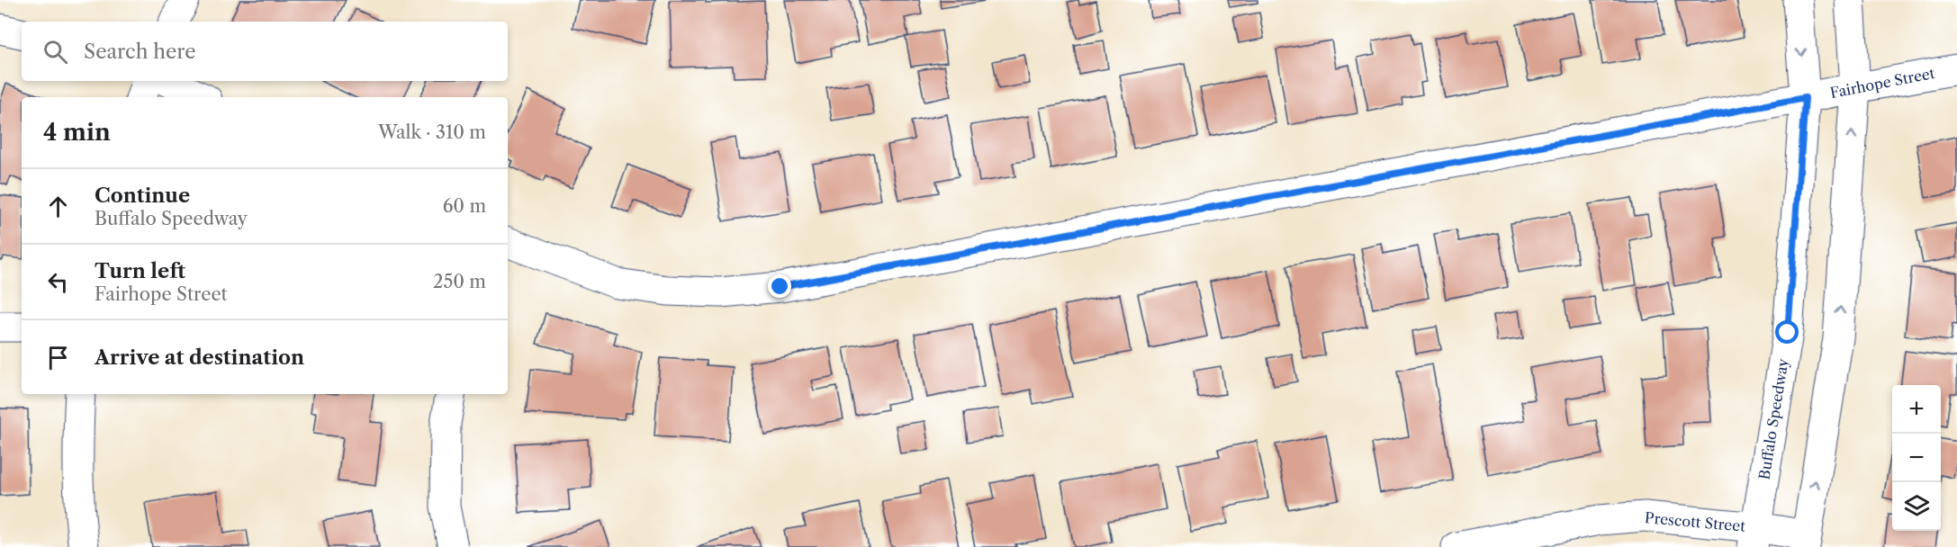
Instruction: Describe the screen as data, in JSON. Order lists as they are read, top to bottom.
{
  "streets": {
    "street": ["Fairhope Street", "Buffalo Speedway", "Prescott Street"]
  },
  "crossings": [
    ["Fairhope Street", "Buffalo Speedway"],
    ["Buffalo Speedway", "Prescott Street"]
  ],
  "page": {
    "search": "Search here",
    "heading": ["4 min", "Walk · 310 m"],
    "list": [
      ["Continue", "Buffalo Speedway", "60 m"],
      ["Turn left", "Fairhope Street", "250 m"],
      "Arrive at destination"
    ],
    "map_buttons": ["+", "−"]
  }
}
